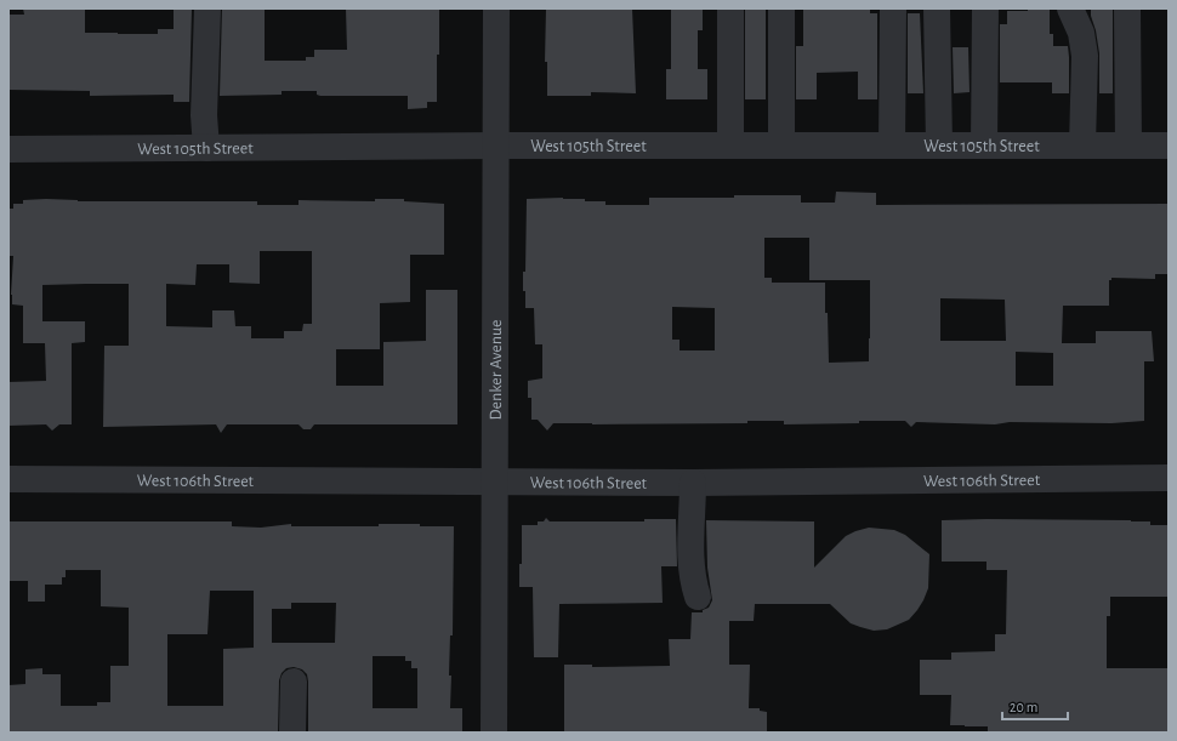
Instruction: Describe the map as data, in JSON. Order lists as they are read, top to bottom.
{
  "streets": {
    "street": ["West 105th Street", "Denker Avenue", "West 106th Street"]
  },
  "crossings": [
    ["West 105th Street", "Denker Avenue"],
    ["Denker Avenue", "West 106th Street"]
  ],
  "scale_bar": "20 m"
}
